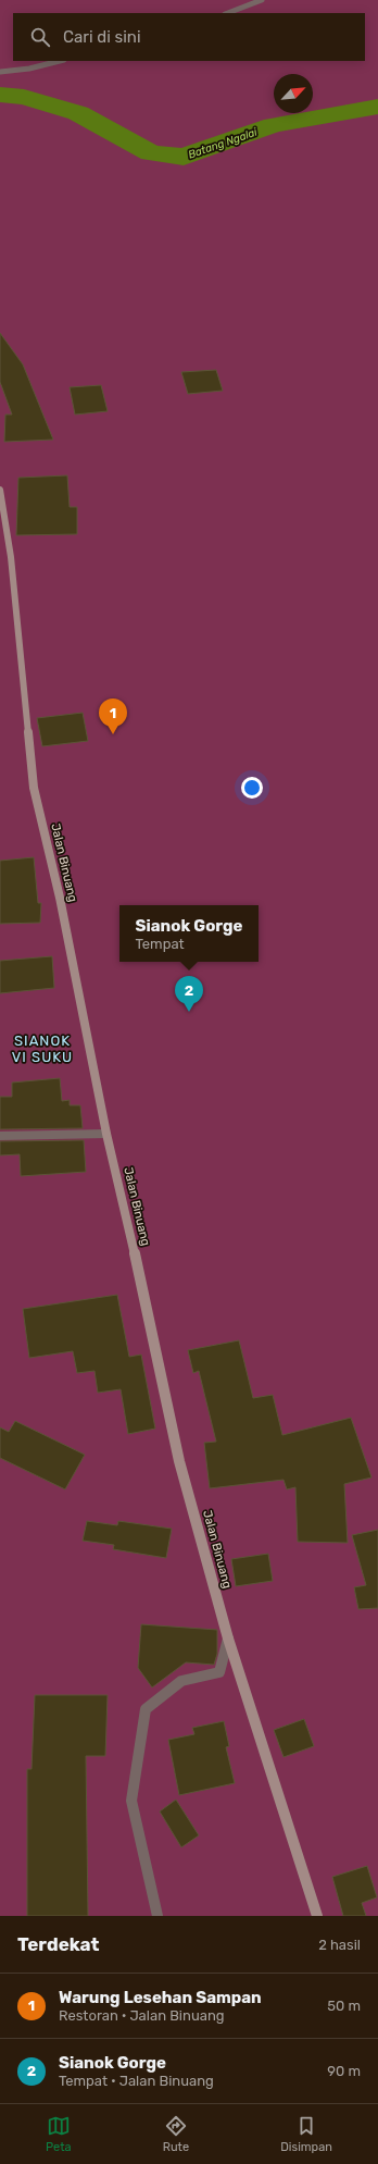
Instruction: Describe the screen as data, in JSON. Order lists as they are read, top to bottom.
{
  "streets": {
    "main road": ["Jalan Binuang"]
  },
  "districts": ["SIANOK VI SUKU"],
  "water": ["Batang Ngalai"],
  "north": "top right",
  "page": {
    "search": "Cari di sini",
    "pins": ["1", "2"],
    "popup": ["Sianok Gorge", "Tempat"],
    "heading": ["Terdekat", "2 hasil"],
    "list": [
      {
        "mark": "1",
        "name": "Warung Lesehan Sampan",
        "note": "Restoran · Jalan Binuang",
        "value": "50 m"
      },
      {
        "mark": "2",
        "name": "Sianok Gorge",
        "note": "Tempat · Jalan Binuang",
        "value": "90 m"
      }
    ],
    "nav": ["Peta", "Rute", "Disimpan"]
  }
}
